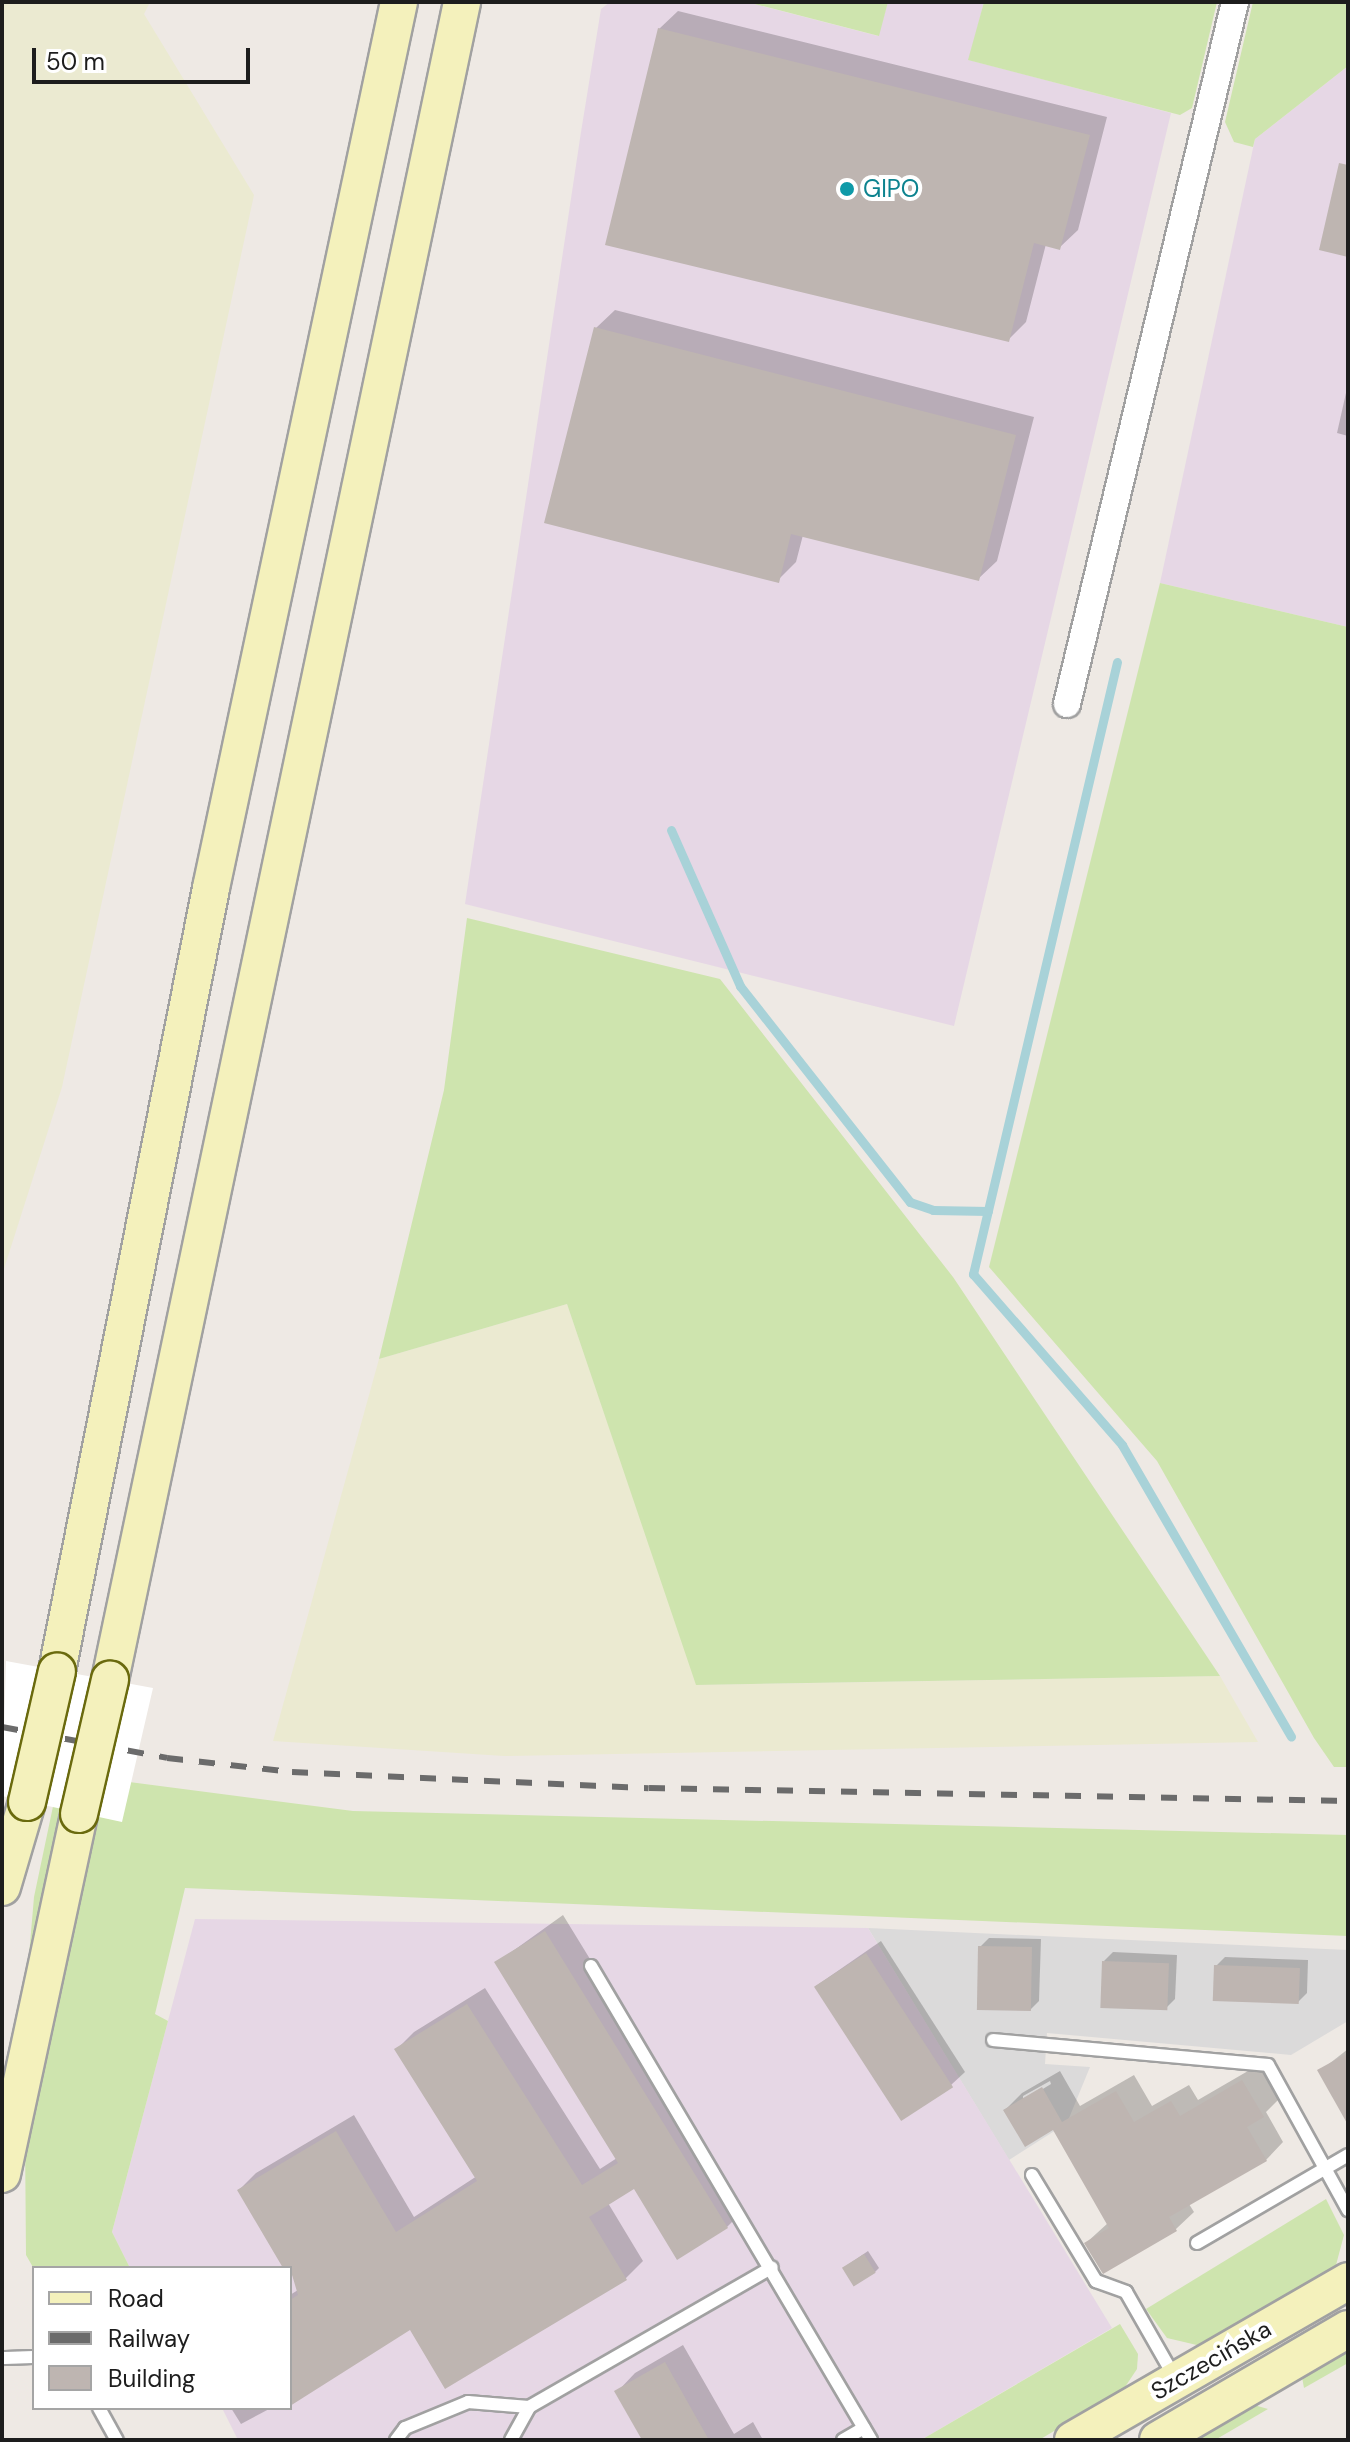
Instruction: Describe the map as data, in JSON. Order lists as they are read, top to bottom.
{
  "streets": {
    "main road": ["Szczecińska"]
  },
  "places": ["GIPO"],
  "legend": ["Road", "Railway", "Building"],
  "scale_bar": "50 m"
}
